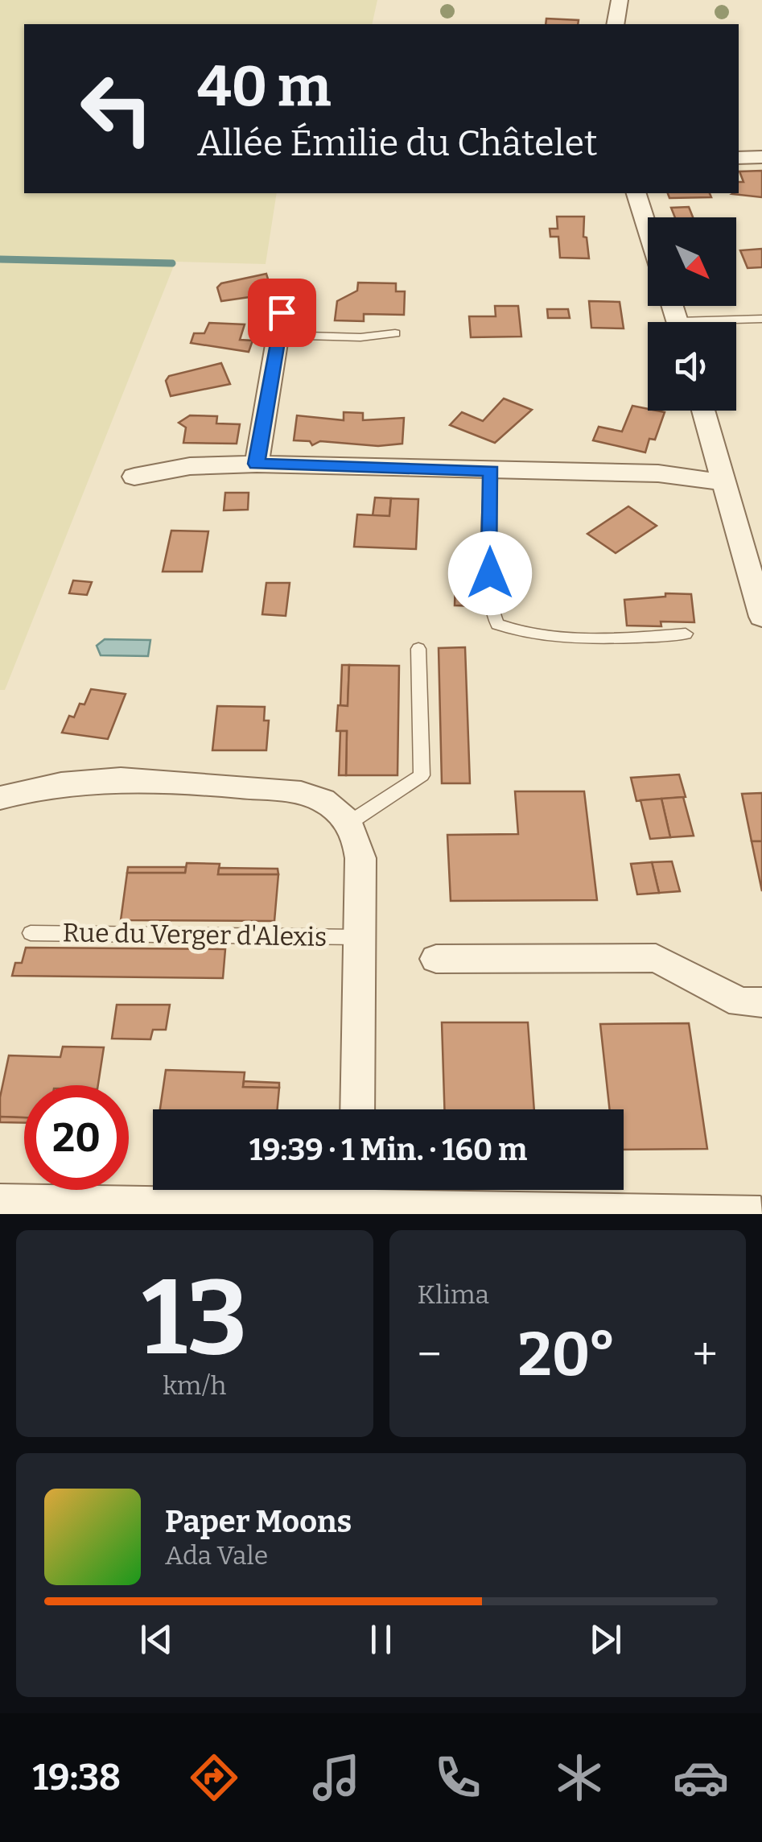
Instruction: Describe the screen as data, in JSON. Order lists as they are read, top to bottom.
{
  "streets": {
    "street": ["Rue du Verger d'Alexis"]
  },
  "north": "bottom right",
  "page": {
    "turn": ["40 m", "Allée Émilie du Châtelet"],
    "limit": "20",
    "trip": "19:39 · 1 Min. · 160 m",
    "tile": [
      ["13", "km/h"],
      "Klima"
    ],
    "heat": ["−", "20°", "+"],
    "song": ["Paper Moons", "Ada Vale"],
    "tabs": "19:38"
  }
}
